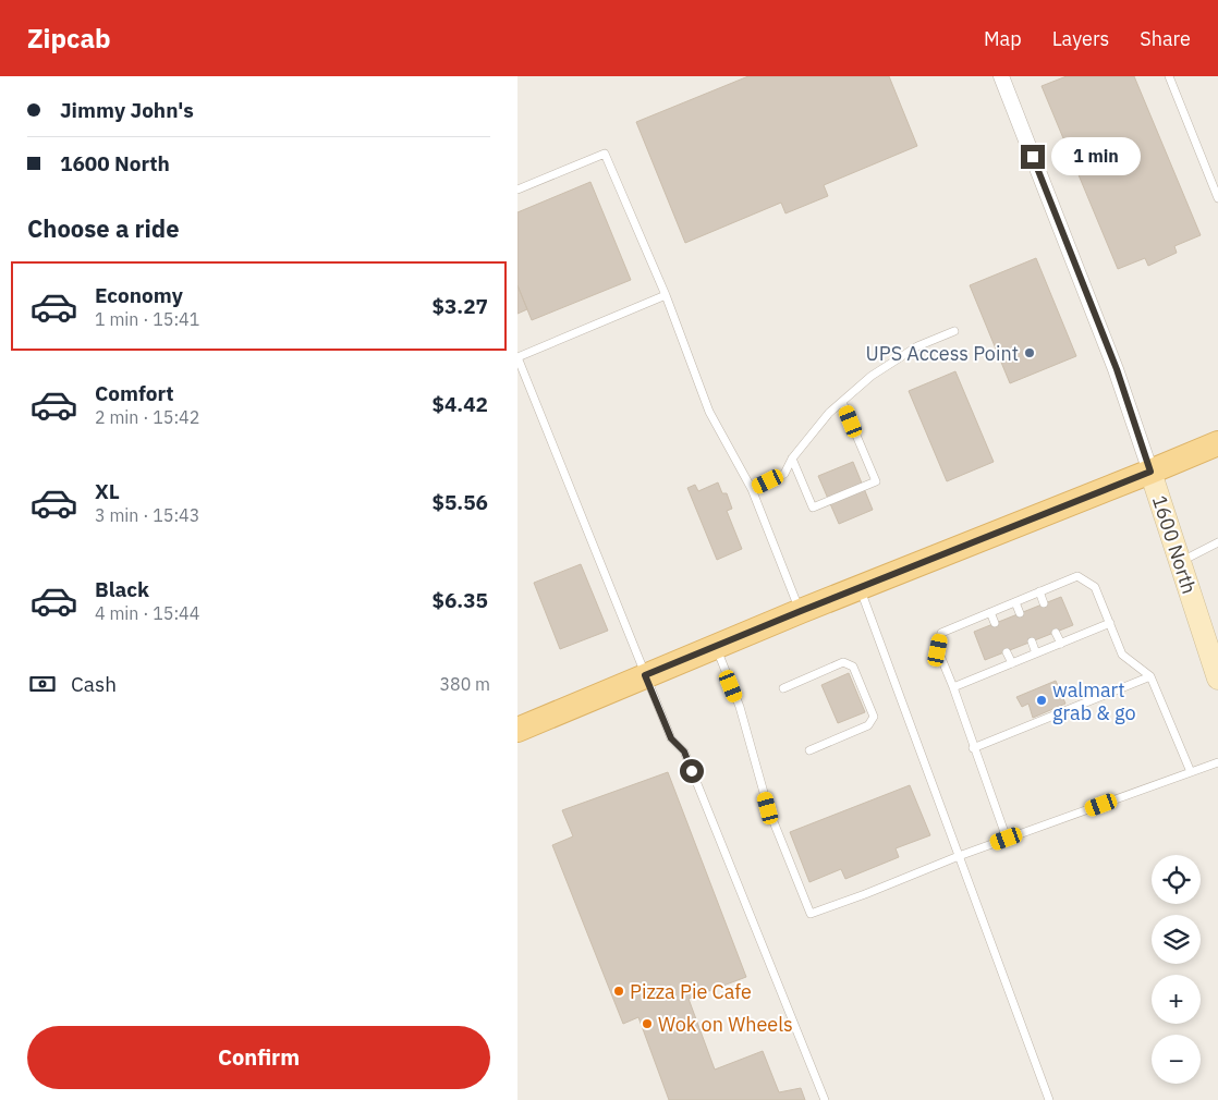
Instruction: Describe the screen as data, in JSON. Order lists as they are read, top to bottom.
{
  "streets": {
    "street": ["1600 North"]
  },
  "places": [
    "UPS Access Point",
    "walmart grab & go",
    "Pizza Pie Cafe",
    "Wok on Wheels"
  ],
  "page": {
    "header": "Zipcab",
    "nav": ["Map", "Layers", "Share"],
    "banner": ["Jimmy John's", "1600 North"],
    "bubble": "1 min",
    "heading": "Choose a ride",
    "list": [
      {
        "name": "Economy",
        "note": "1 min · 15:41",
        "value": "$3.27"
      },
      {
        "name": "Comfort",
        "note": "2 min · 15:42",
        "value": "$4.42"
      },
      {
        "name": "XL",
        "note": "3 min · 15:43",
        "value": "$5.56"
      },
      {
        "name": "Black",
        "note": "4 min · 15:44",
        "value": "$6.35"
      }
    ],
    "pay": ["Cash", "380 m"],
    "map_buttons": ["+", "−"],
    "buttons": "Confirm"
  }
}
